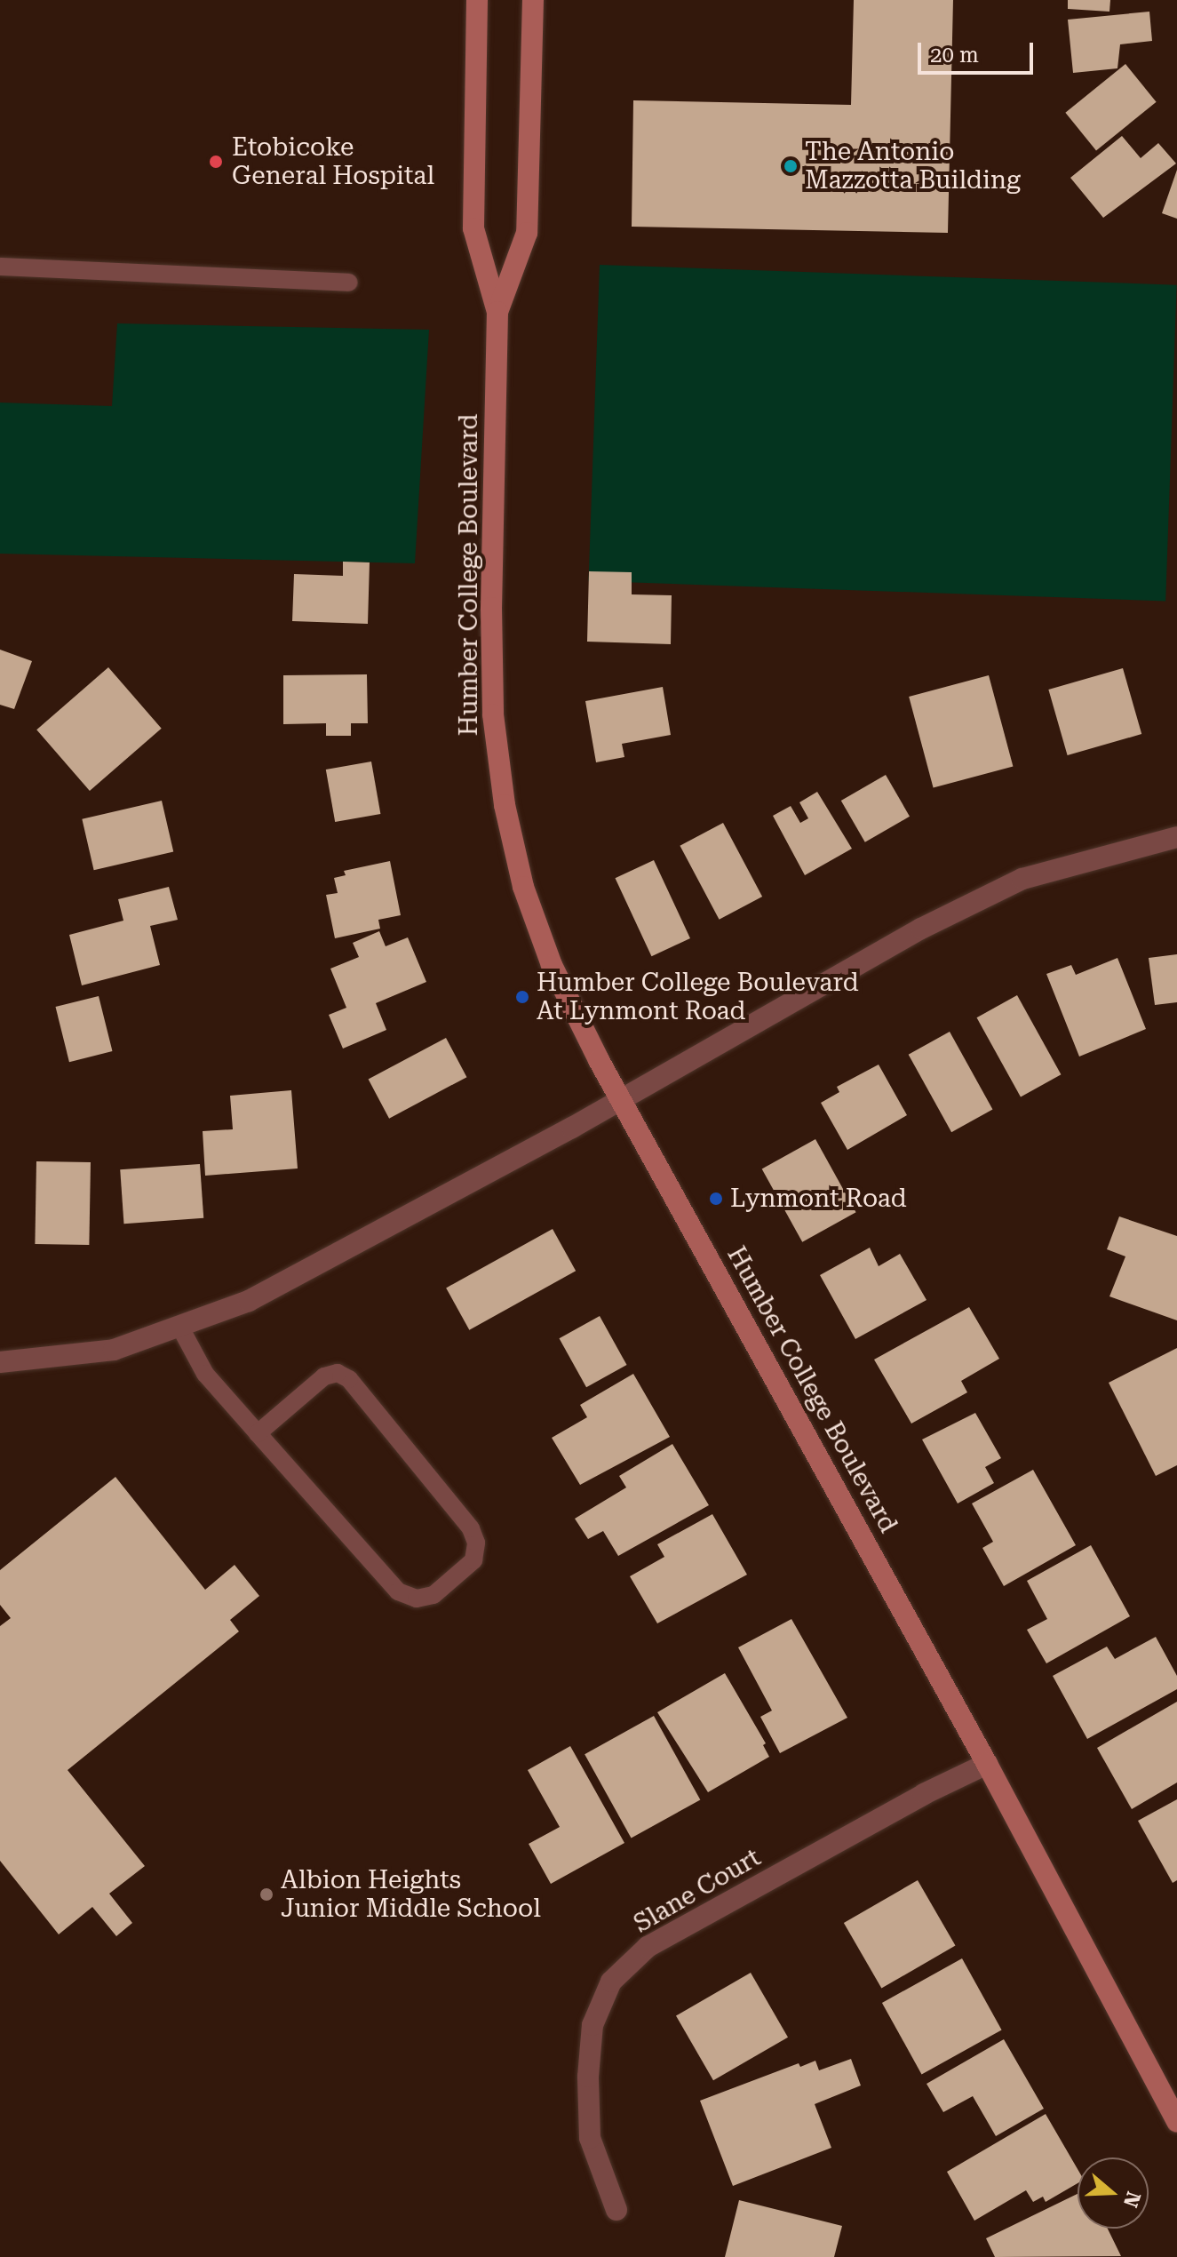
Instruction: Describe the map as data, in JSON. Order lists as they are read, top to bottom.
{
  "streets": {
    "street": ["Humber College Boulevard", "Slane Court"]
  },
  "crossings": [
    ["Humber College Boulevard", "Slane Court"]
  ],
  "places": [
    "Etobicoke General Hospital",
    "The Antonio Mazzotta Building",
    "Humber College Boulevard At Lynmont Road",
    "Lynmont Road",
    "Albion Heights Junior Middle School"
  ],
  "scale_bar": "20 m",
  "north": "right"
}
